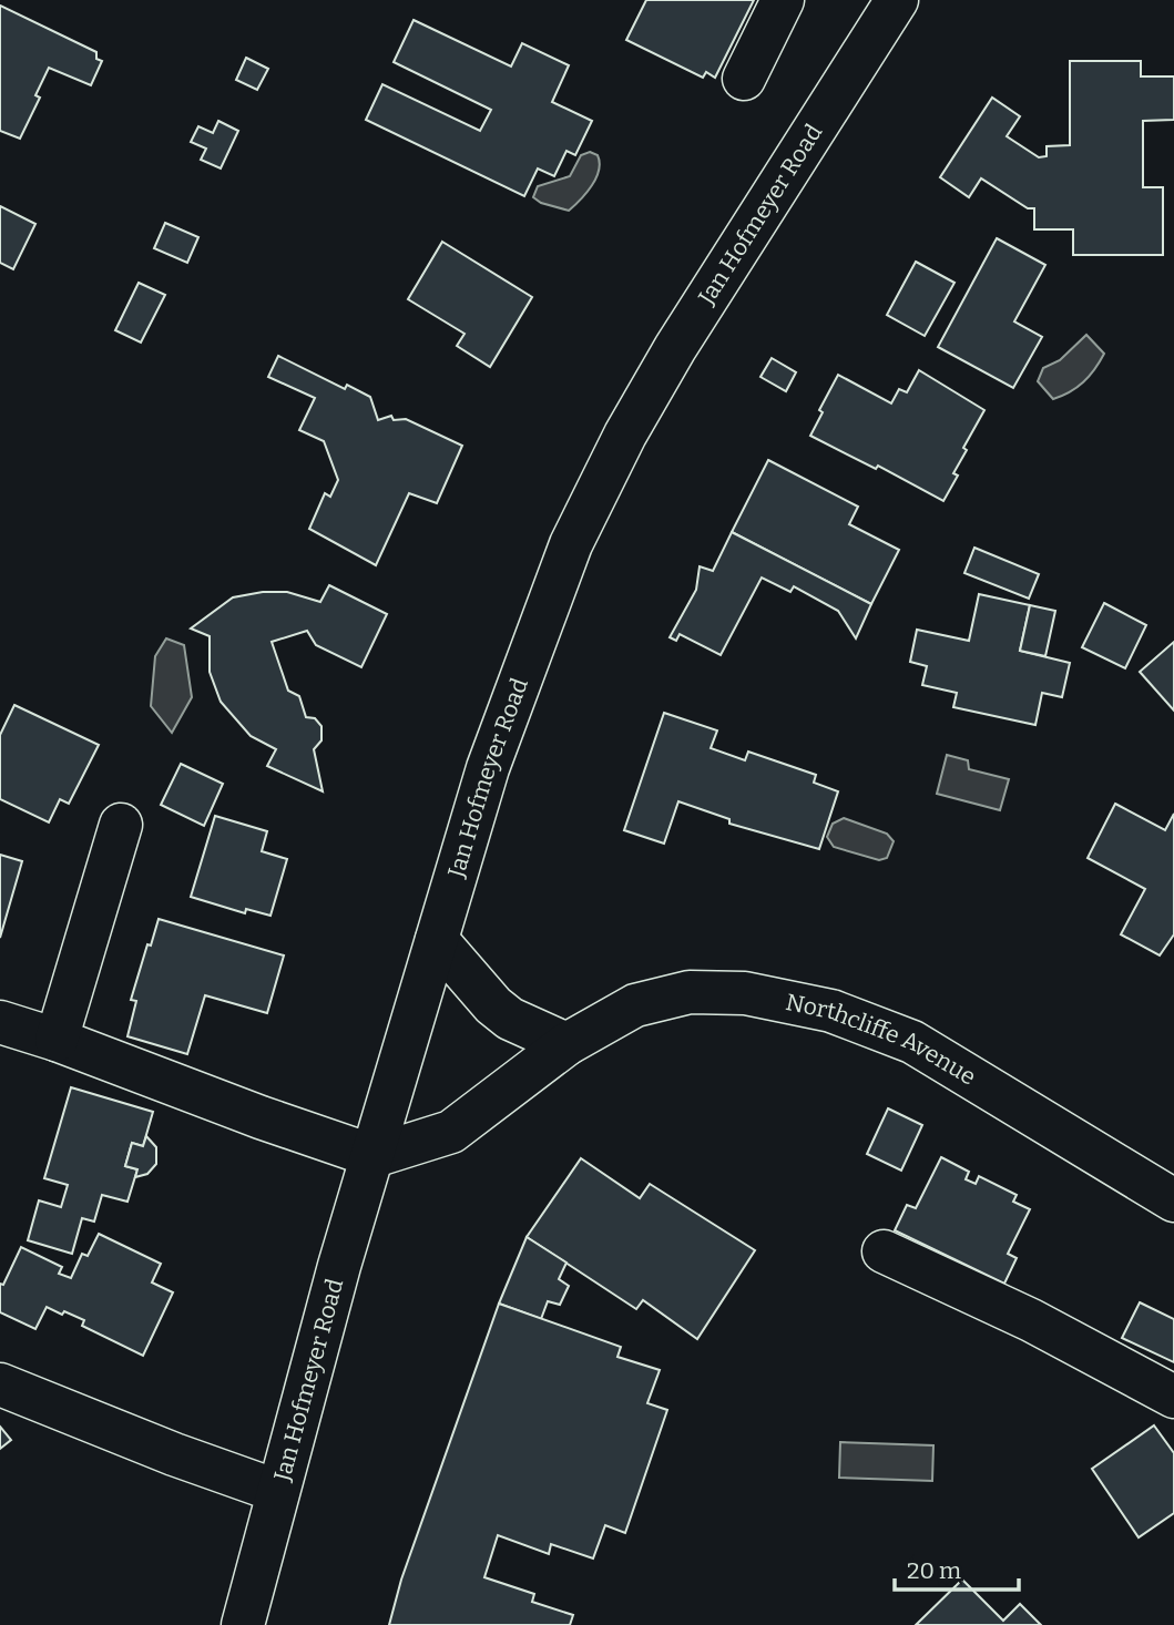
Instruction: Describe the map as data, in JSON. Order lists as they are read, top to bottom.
{
  "streets": {
    "street": ["Jan Hofmeyer Road", "Northcliffe Avenue"]
  },
  "crossings": [
    ["Jan Hofmeyer Road", "Northcliffe Avenue"]
  ],
  "scale_bar": "20 m"
}
